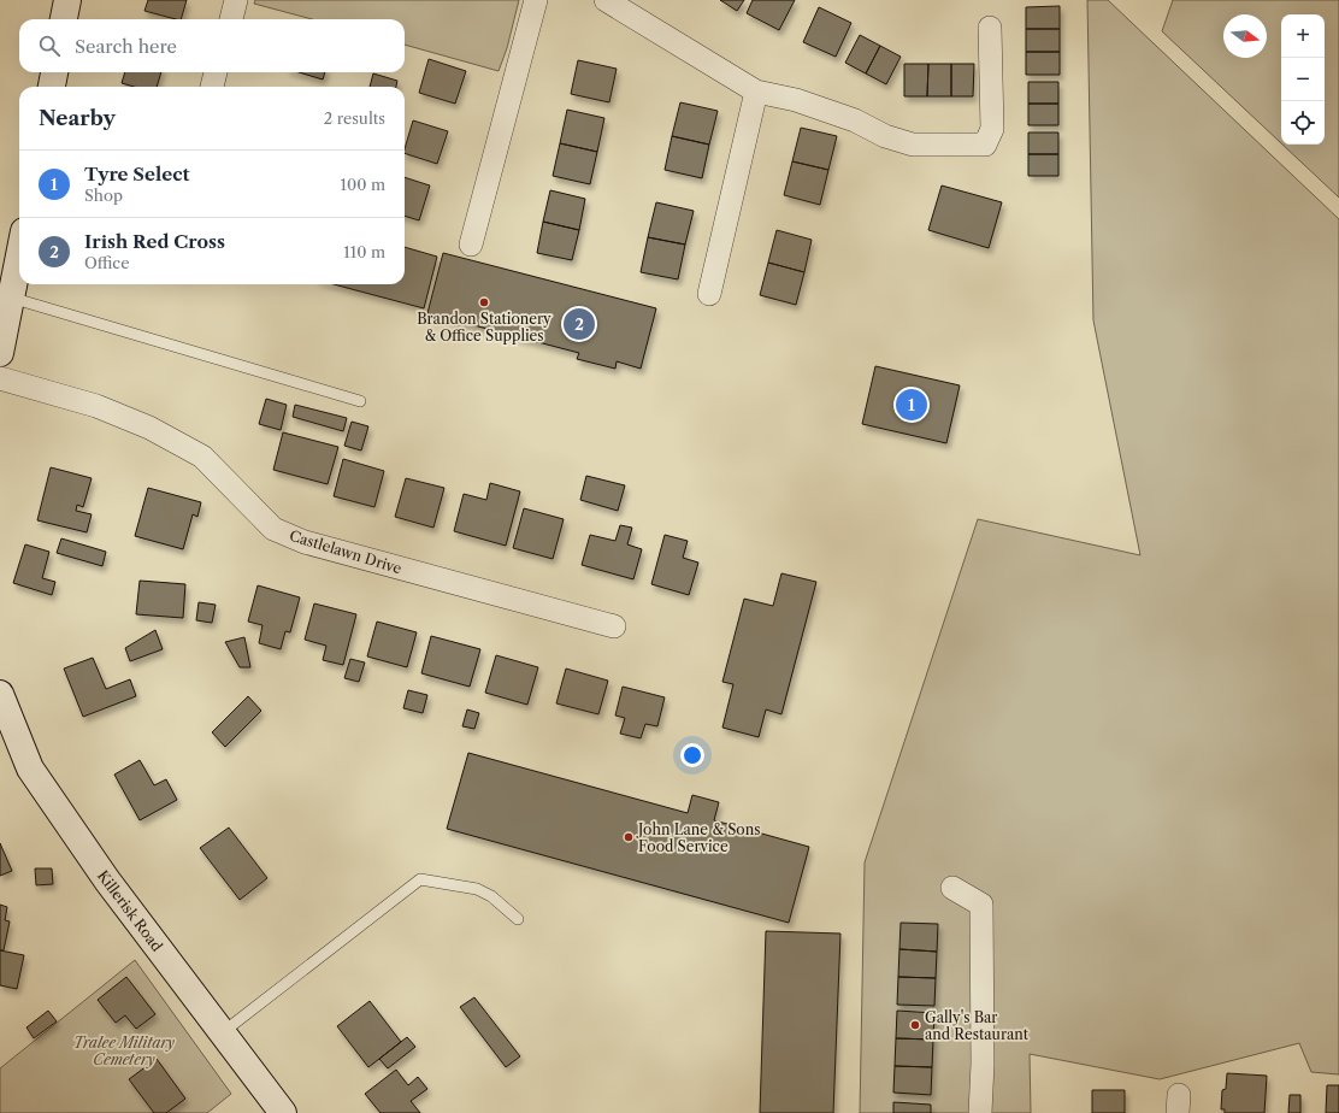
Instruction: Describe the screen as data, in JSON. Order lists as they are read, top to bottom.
{
  "streets": {
    "main road": ["Killerisk Road"],
    "street": ["Castlelawn Drive"]
  },
  "parks": ["Tralee Military Cemetery"],
  "places": ["Brandon Stationery & Office Supplies", "John Lane & Sons Food Service", "Gally's Bar and Restaurant"],
  "north": "right",
  "page": {
    "map_buttons": ["+", "−"],
    "search": "Search here",
    "heading": ["Nearby", "2 results"],
    "list": [
      {
        "mark": "1",
        "name": "Tyre Select",
        "note": "Shop",
        "value": "100 m"
      },
      {
        "mark": "2",
        "name": "Irish Red Cross",
        "note": "Office",
        "value": "110 m"
      }
    ],
    "pins": ["2", "1"]
  }
}
